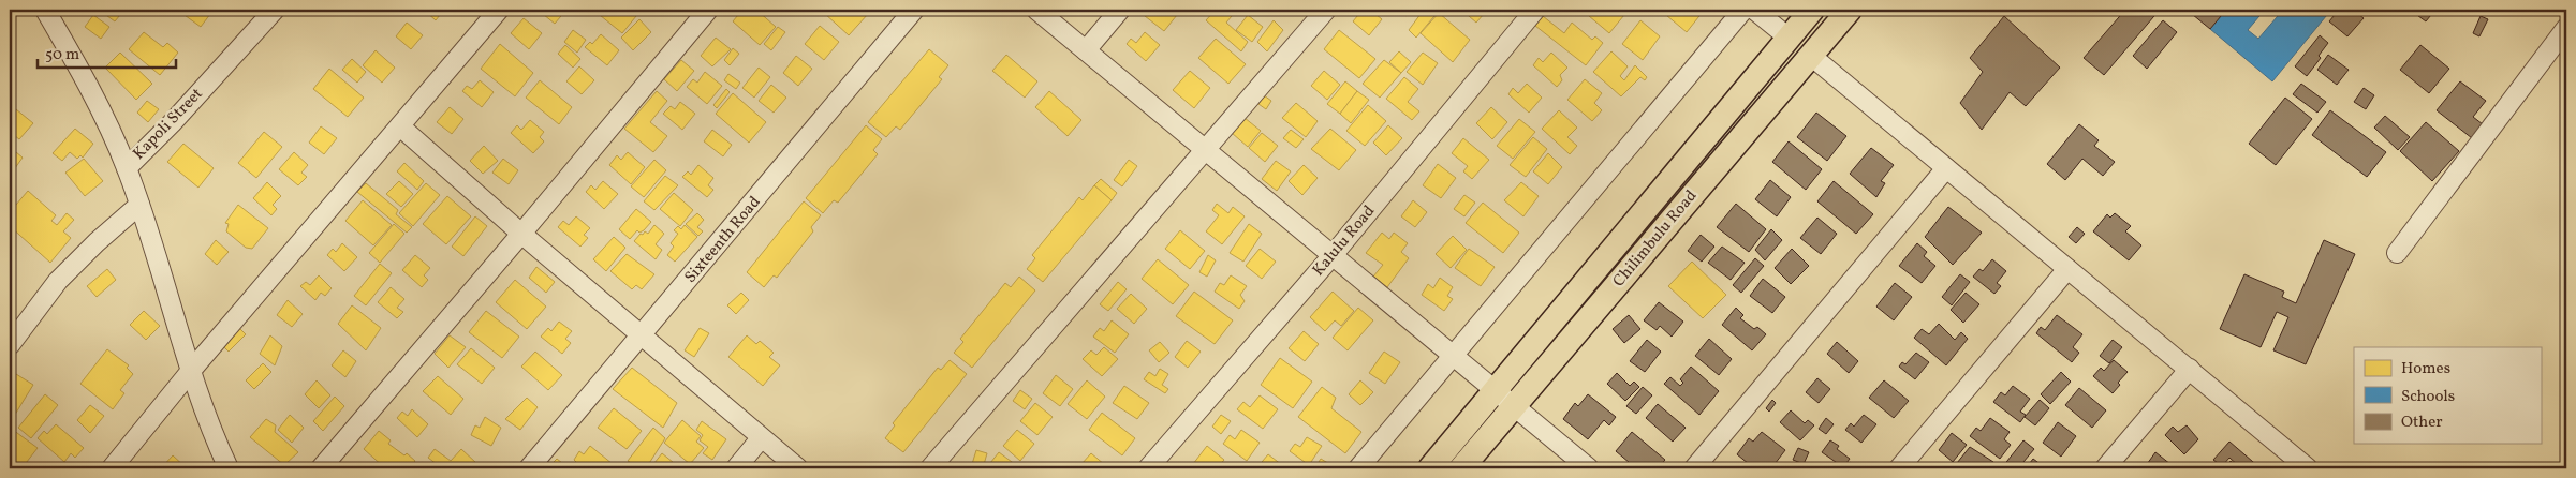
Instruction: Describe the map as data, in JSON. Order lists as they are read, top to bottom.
{
  "streets": {
    "main road": ["Chilimbulu Road"],
    "street": ["Kapoli Street", "Sixteenth Road", "Kalulu Road"]
  },
  "legend": ["Homes", "Schools", "Other"],
  "scale_bar": "50 m"
}
